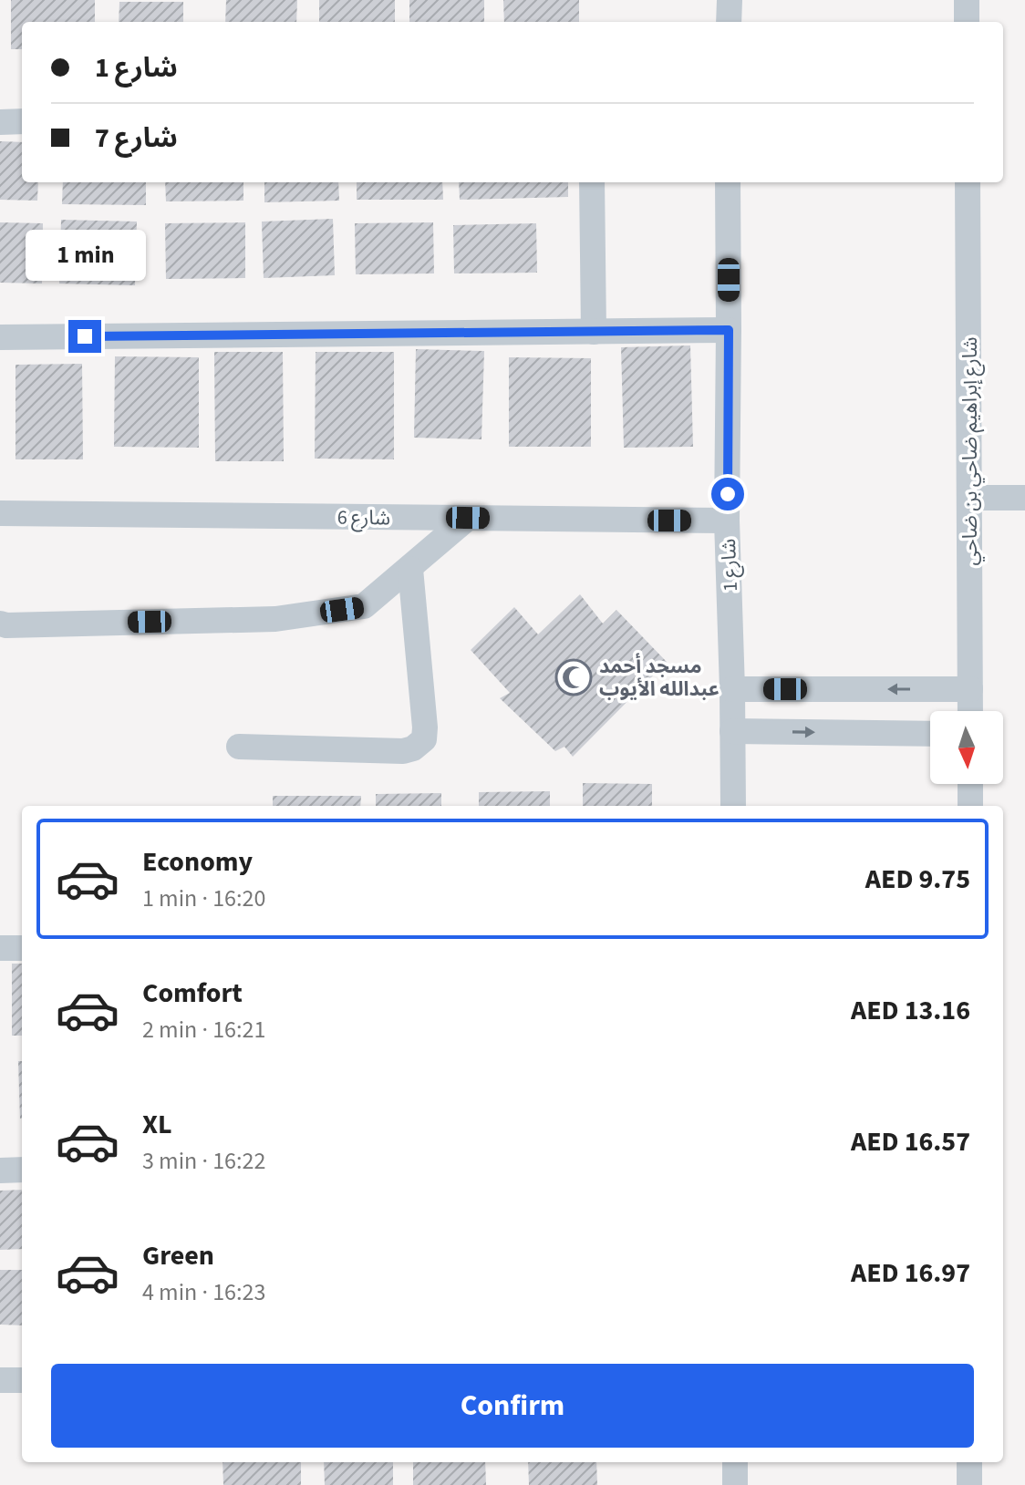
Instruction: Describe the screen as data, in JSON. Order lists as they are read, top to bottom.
{
  "streets": {
    "street": ["شارع إبراهيم ضاحي بن ضاحي", "شارع 6", "شارع 1"]
  },
  "crossings": [
    ["شارع 6", "شارع 1"]
  ],
  "places": {
    "mosque": ["مسجد أحمد عبدالله الأيوب"]
  },
  "north": "bottom",
  "page": {
    "banner": ["شارع 1", "شارع 7"],
    "bubble": "1 min",
    "list": [
      {
        "name": "Economy",
        "note": "1 min · 16:20",
        "value": "AED 9.75"
      },
      {
        "name": "Comfort",
        "note": "2 min · 16:21",
        "value": "AED 13.16"
      },
      {
        "name": "XL",
        "note": "3 min · 16:22",
        "value": "AED 16.57"
      },
      {
        "name": "Green",
        "note": "4 min · 16:23",
        "value": "AED 16.97"
      }
    ],
    "buttons": "Confirm"
  }
}
